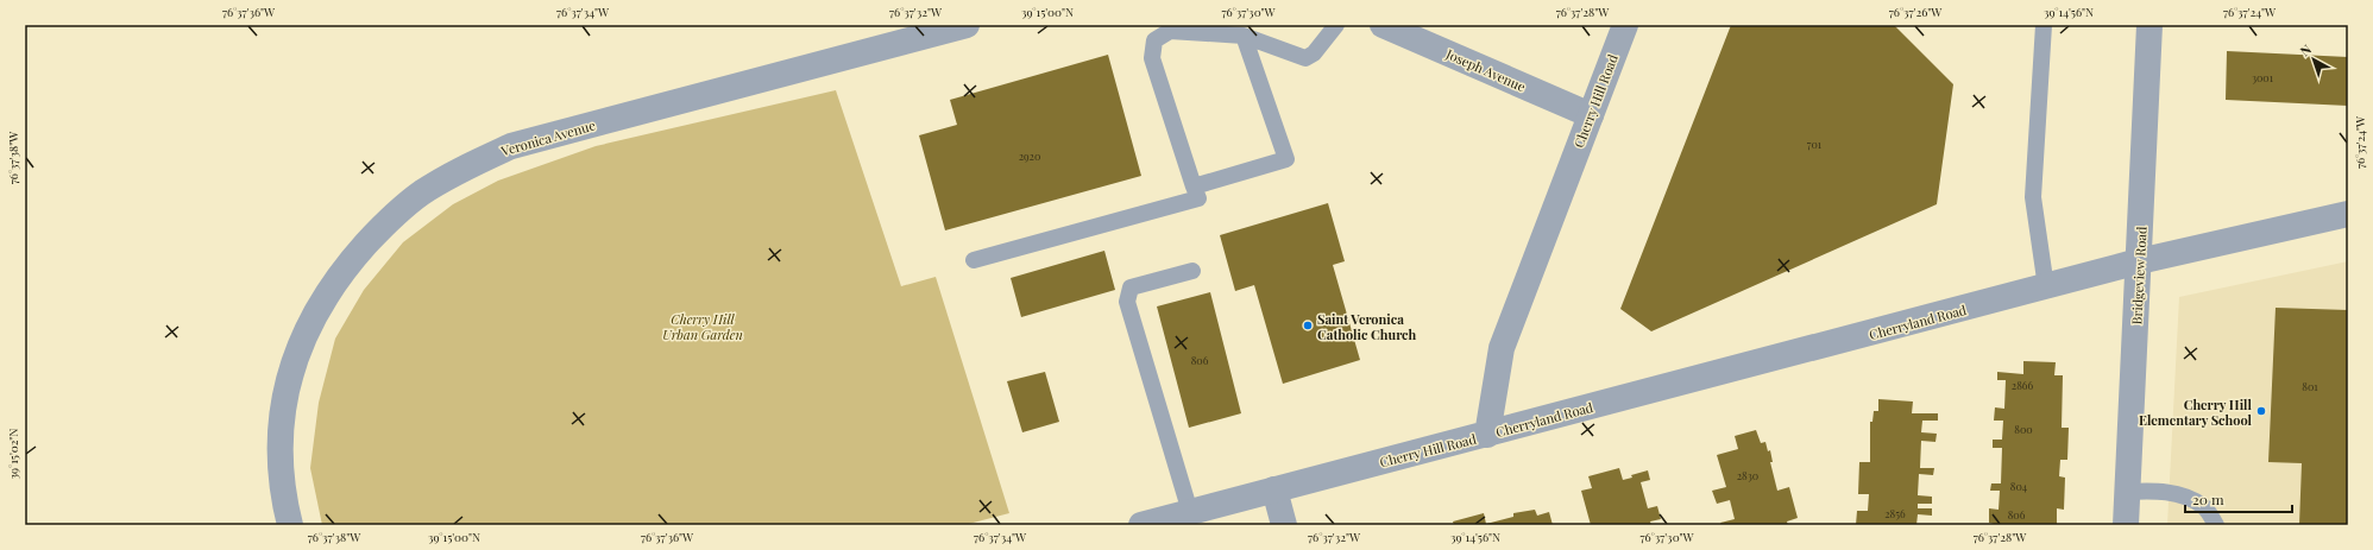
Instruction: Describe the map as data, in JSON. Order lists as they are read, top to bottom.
{
  "streets": {
    "street": [
      "Joseph Avenue",
      "Cherry Hill Road",
      "Veronica Avenue",
      "Bridgeview Road",
      "Cherryland Road"
    ]
  },
  "crossings": [
    ["Joseph Avenue", "Cherry Hill Road"],
    ["Cherry Hill Road", "Cherryland Road"],
    ["Bridgeview Road", "Cherryland Road"]
  ],
  "parks": ["Cherry Hill Urban Garden"],
  "places": ["Saint Veronica Catholic Church", "Cherry Hill Elementary School"],
  "house_numbers": [
    "3001",
    "701",
    "2920",
    "806",
    "2866",
    "801",
    "800",
    "2830",
    "804",
    "2856",
    "806"
  ],
  "scale_bar": "20 m",
  "north": "top left",
  "coordinates": [
    "76°37'36\"W",
    "76°37'34\"W",
    "76°37'32\"W",
    "39°15'00\"N",
    "76°37'30\"W",
    "76°37'28\"W",
    "76°37'26\"W",
    "39°14'56\"N",
    "76°37'24\"W",
    "76°37'38\"W",
    "39°15'02\"N"
  ]
}
